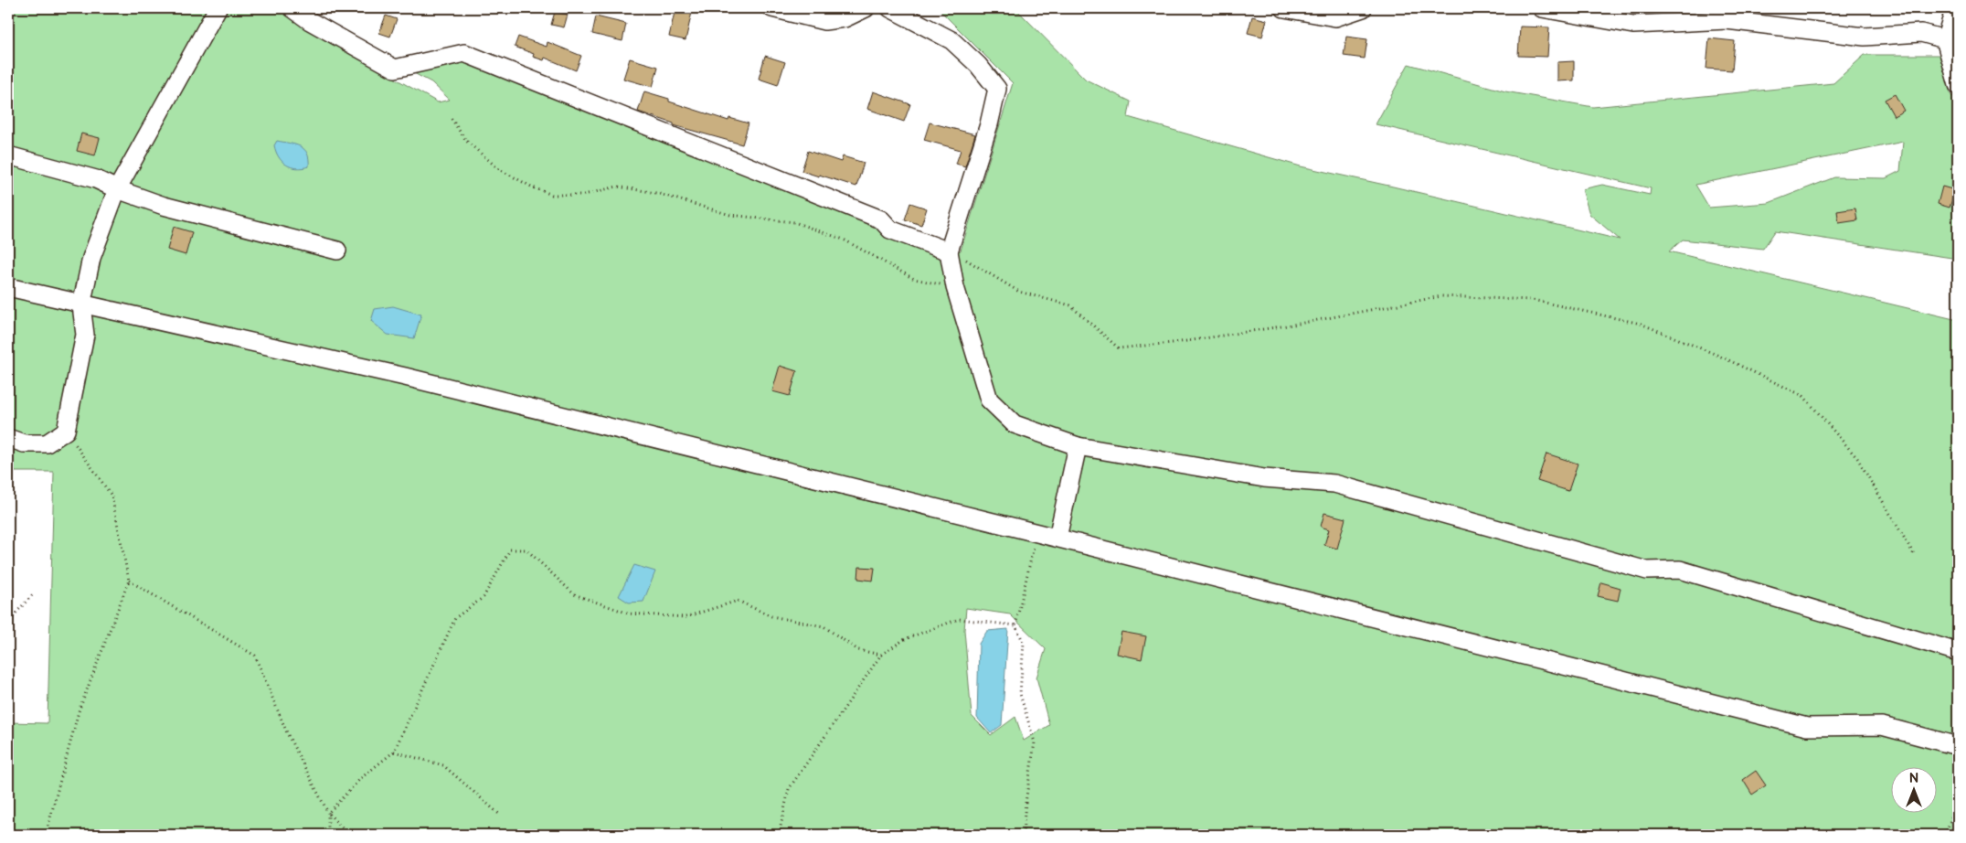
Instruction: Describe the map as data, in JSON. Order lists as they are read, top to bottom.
{
  "north": "top"
}
